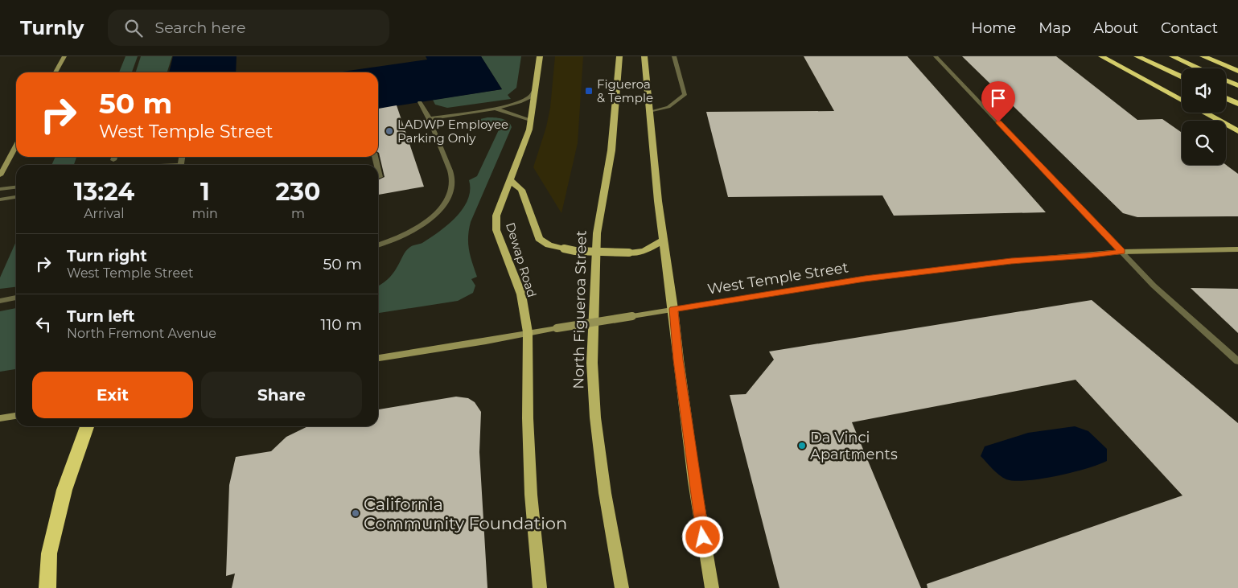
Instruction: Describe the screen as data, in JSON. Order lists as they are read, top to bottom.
{
  "streets": {
    "main road": ["Dewap Road", "West Temple Street", "North Figueroa Street"]
  },
  "crossings": [
    ["Dewap Road", "West Temple Street"]
  ],
  "places": {
    "transit": ["Figueroa & Temple"],
    "other": ["LADWP Employee Parking Only", "Da Vinci Apartments", "California Community Foundation"]
  },
  "page": {
    "header": "Turnly",
    "search": "Search here",
    "nav": [
      "Home",
      "Map",
      "About",
      "Contact"
    ],
    "turn": ["50 m", "West Temple Street"],
    "eta": [
      "13:24",
      "Arrival",
      "1",
      "min",
      "230",
      "m"
    ],
    "list": [
      {
        "name": "Turn right",
        "note": "West Temple Street",
        "value": "50 m"
      },
      {
        "name": "Turn left",
        "note": "North Fremont Avenue",
        "value": "110 m"
      }
    ],
    "buttons": ["Exit", "Share"]
  }
}
